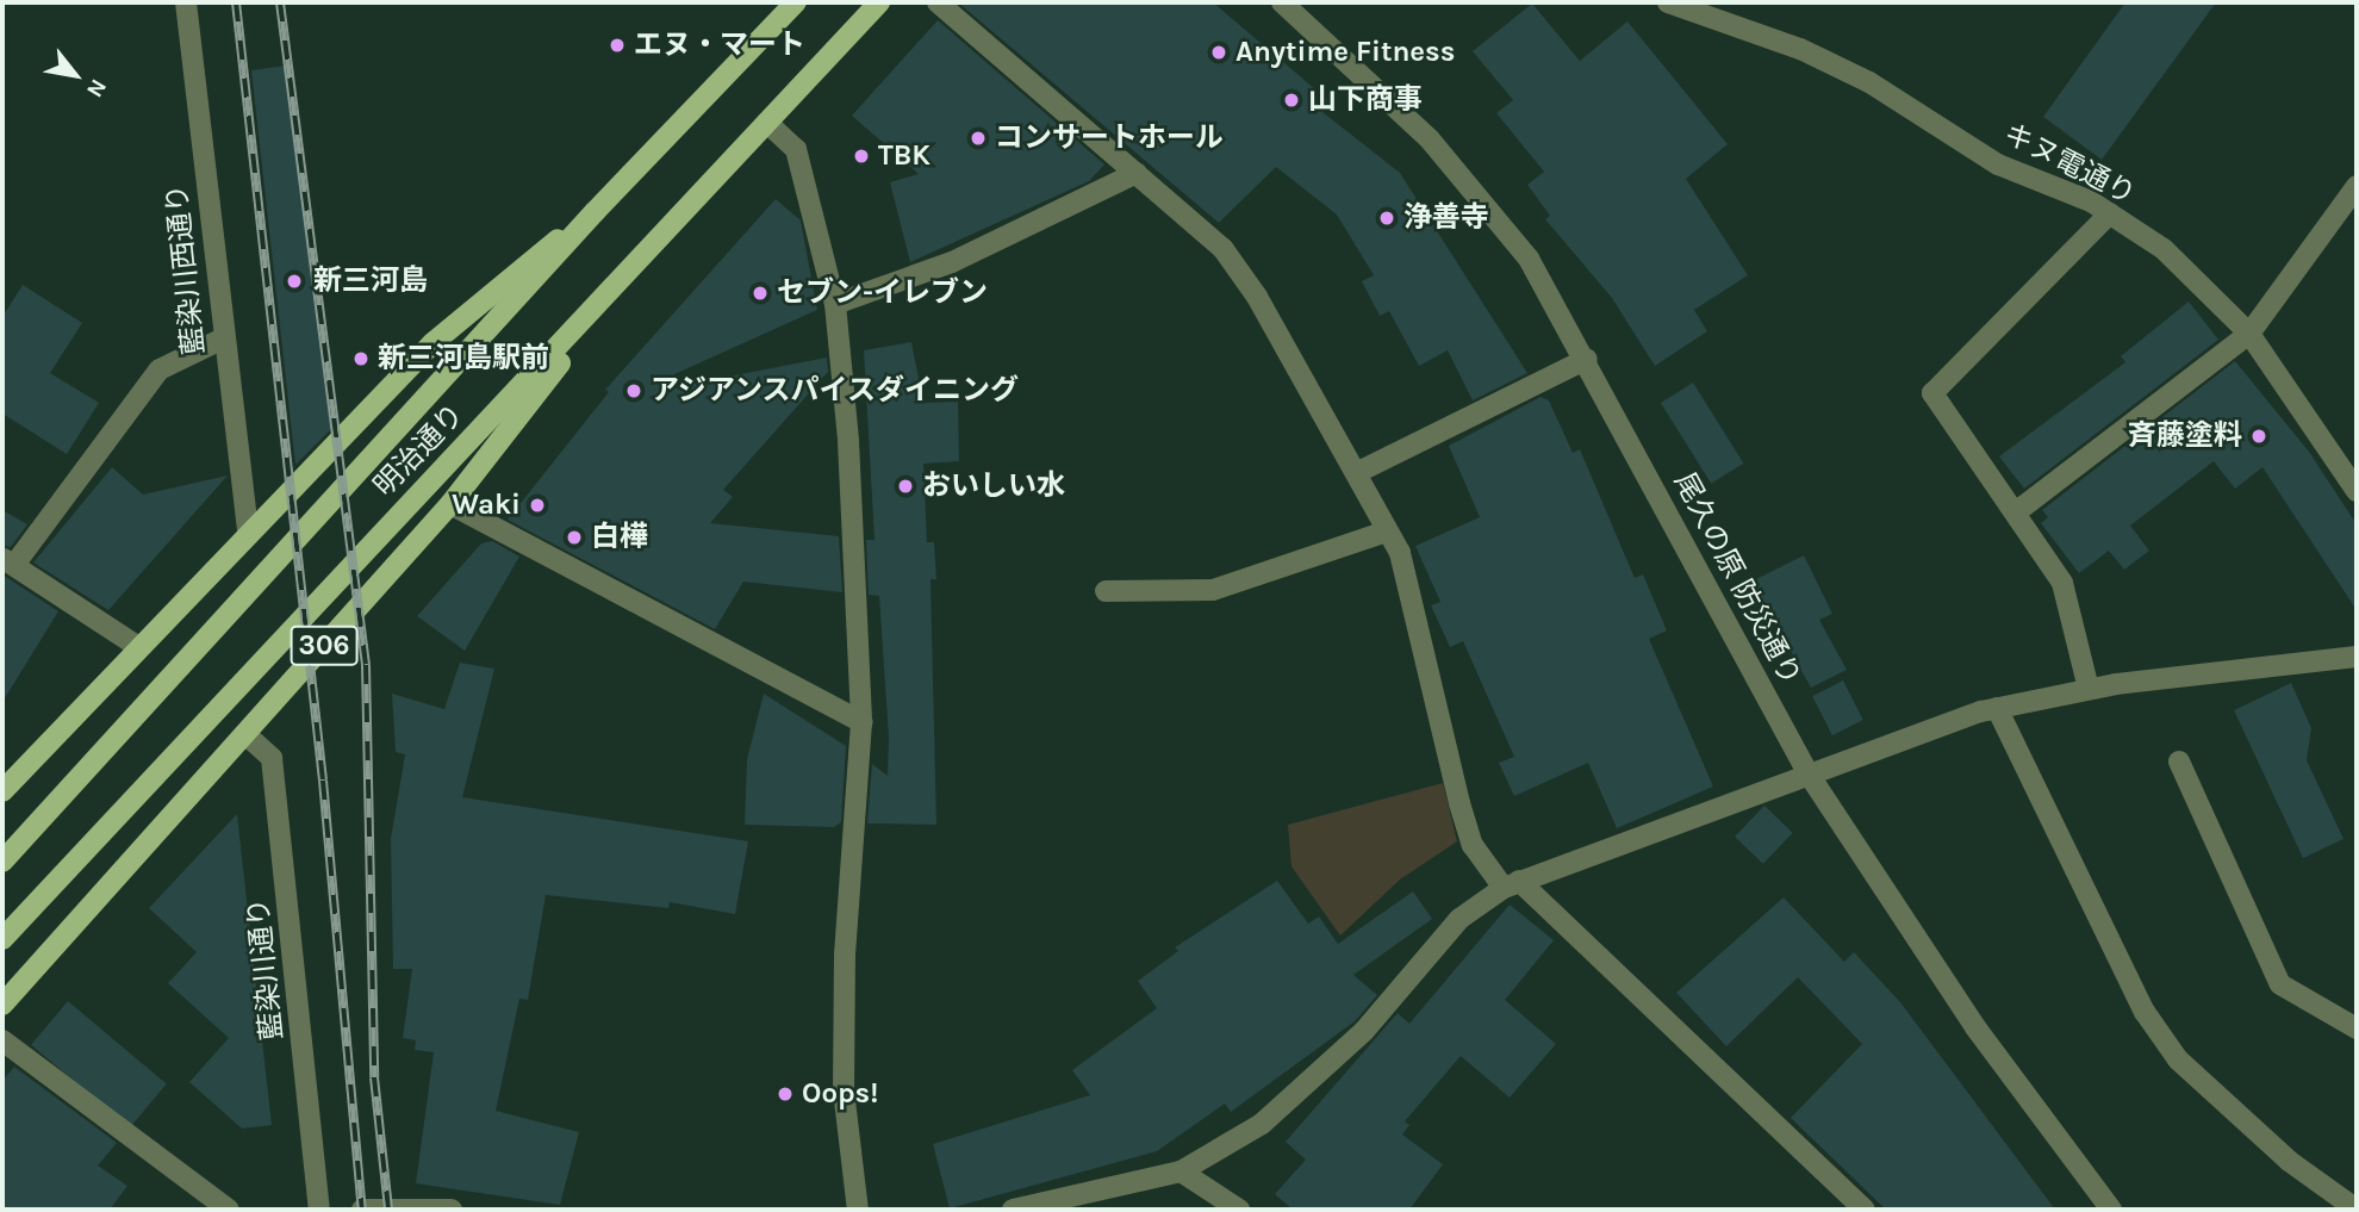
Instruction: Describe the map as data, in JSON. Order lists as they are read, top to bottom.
{
  "streets": {
    "main road": ["明治通り", "306"],
    "street": [
      "キヌ電通り",
      "藍染川西通り",
      "尾久の原 防災通り",
      "藍染川通り"
    ]
  },
  "crossings": [
    ["明治通り", "306"],
    ["306", "藍染川通り"]
  ],
  "places": [
    "エヌ・マート",
    "Anytime Fitness",
    "山下商事",
    "コンサートホール",
    "TBK",
    "浄善寺",
    "新三河島",
    "セブン-イレブン",
    "新三河島駅前",
    "アジアンスパイスダイニング",
    "斉藤塗料",
    "おいしい水",
    "Waki",
    "白樺",
    "Oops!"
  ],
  "north": "bottom right"
}
